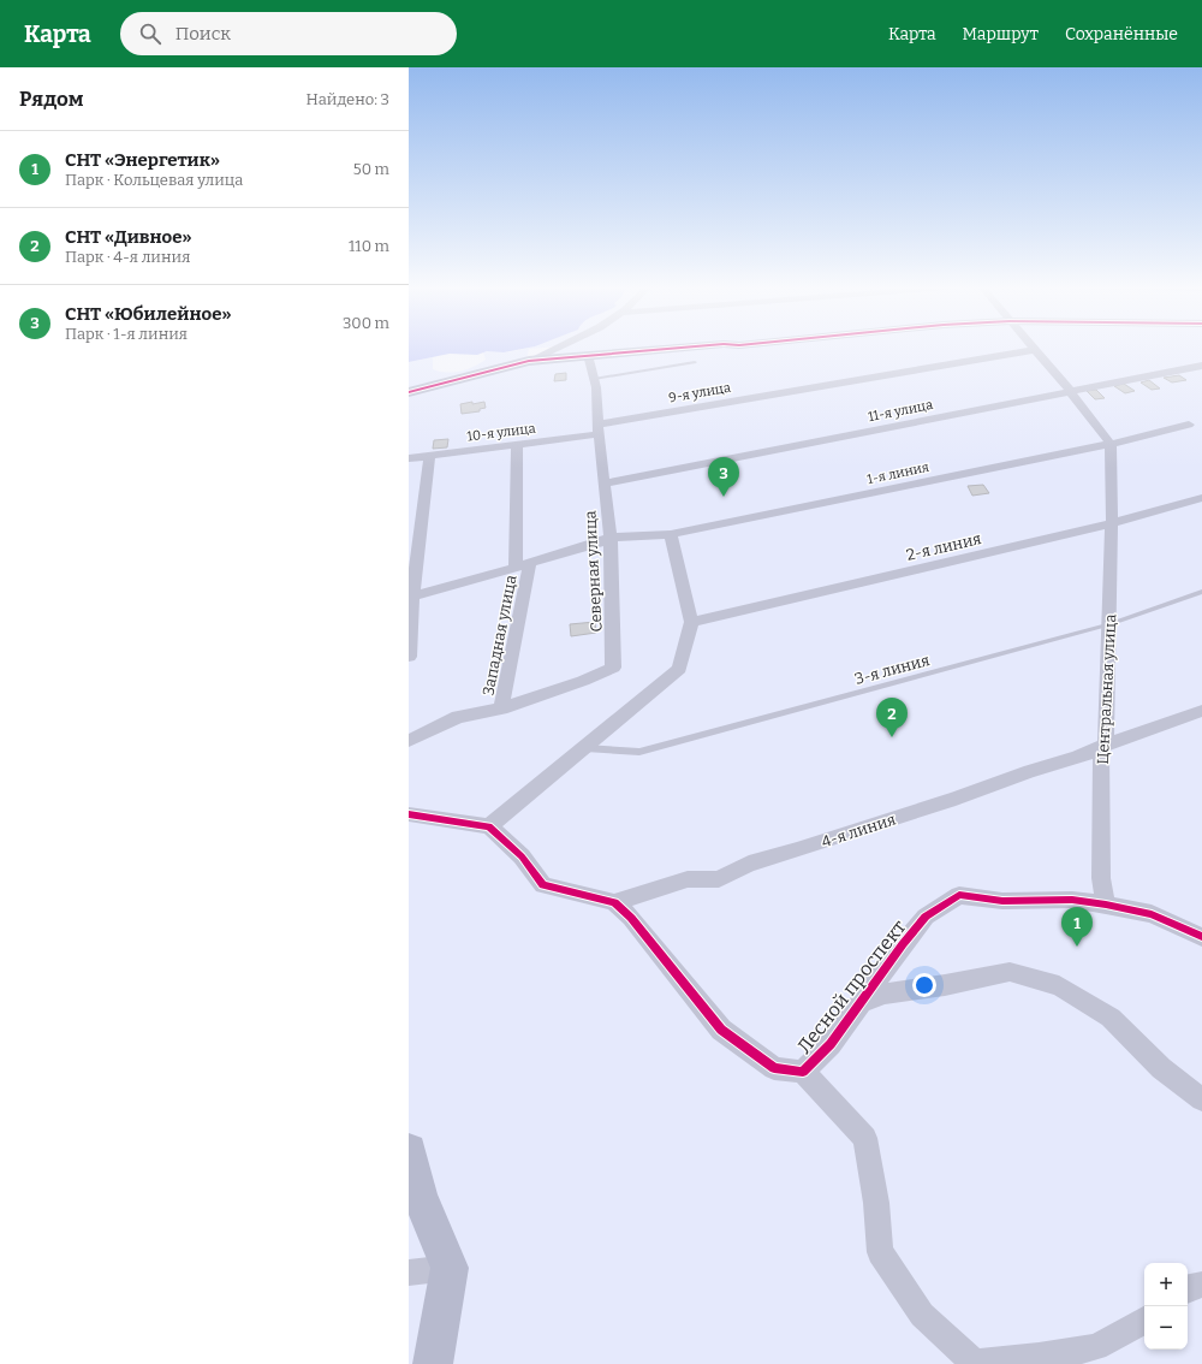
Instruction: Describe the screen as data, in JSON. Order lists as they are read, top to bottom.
{
  "streets": {
    "street": [
      "9-я улица",
      "11-я улица",
      "10-я улица",
      "1-я линия",
      "2-я линия",
      "Северная улица",
      "Западная улица",
      "Центральная улица",
      "4-я линия",
      "Лесной проспект"
    ],
    "lane": ["3-я линия"]
  },
  "crossings": [
    ["9-я улица", "10-я улица"],
    ["9-я улица", "Северная улица"],
    ["11-я улица", "Северная улица"],
    ["10-я улица", "Северная улица"],
    ["10-я улица", "Западная улица"],
    ["1-я линия", "Северная улица"],
    ["1-я линия", "Западная улица"],
    ["1-я линия", "Центральная улица"],
    ["2-я линия", "Центральная улица"],
    ["Северная улица", "Западная улица"],
    ["3-я линия", "Центральная улица"],
    ["Центральная улица", "4-я линия"],
    ["Центральная улица", "Лесной проспект"],
    ["4-я линия", "Лесной проспект"]
  ],
  "page": {
    "header": "Карта",
    "search": "Поиск",
    "nav": ["Карта", "Маршрут", "Сохранённые"],
    "heading": ["Рядом", "Найдено: 3"],
    "list": [
      {
        "mark": "1",
        "name": "СНТ «Энергетик»",
        "note": "Парк · Кольцевая улица",
        "value": "50 m"
      },
      {
        "mark": "2",
        "name": "СНТ «Дивное»",
        "note": "Парк · 4-я линия",
        "value": "110 m"
      },
      {
        "mark": "3",
        "name": "СНТ «Юбилейное»",
        "note": "Парк · 1-я линия",
        "value": "300 m"
      }
    ],
    "pins": ["3", "2", "1"],
    "map_buttons": ["+", "−"]
  }
}
